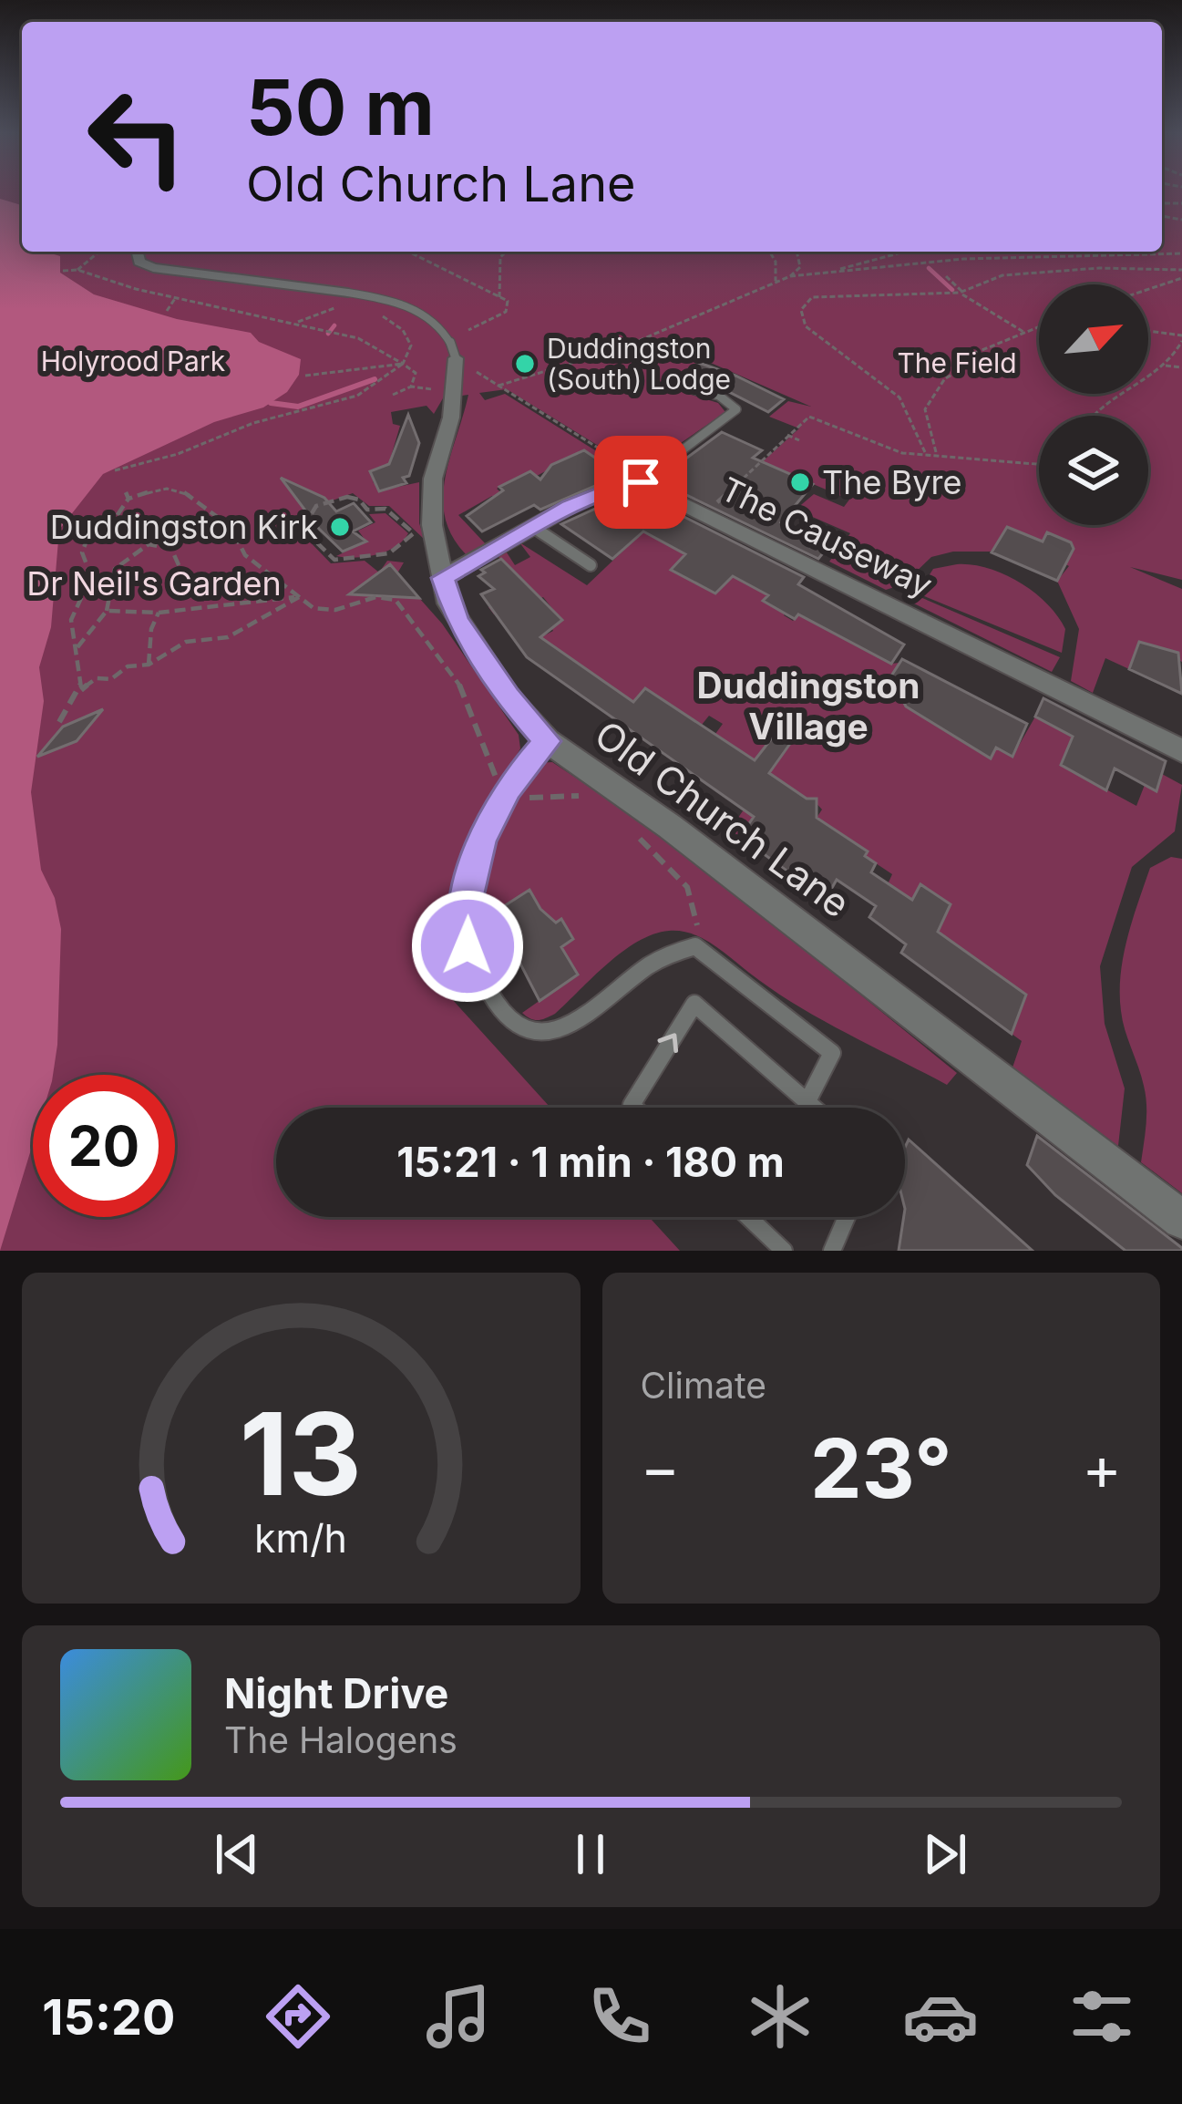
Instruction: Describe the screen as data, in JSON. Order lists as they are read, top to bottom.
{
  "streets": {
    "street": ["The Causeway", "Old Church Lane"]
  },
  "districts": ["Duddingston Village"],
  "parks": ["Holyrood Park", "The Field", "Dr Neil's Garden"],
  "places": ["Duddingston (South) Lodge", "The Byre", "Duddingston Kirk"],
  "north": "top right",
  "page": {
    "turn": ["50 m", "Old Church Lane"],
    "limit": "20",
    "trip": "15:21 · 1 min · 180 m",
    "tile": "Climate",
    "heat": ["−", "23°", "+"],
    "song": ["Night Drive", "The Halogens"],
    "tabs": "15:20",
    "gauge": ["13", "km/h"]
  }
}
